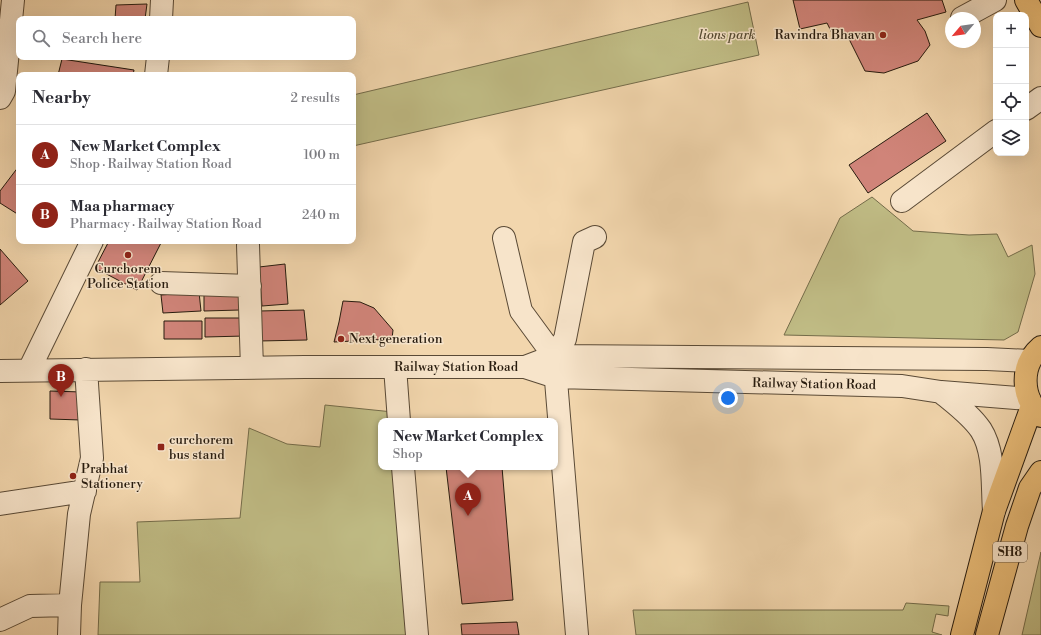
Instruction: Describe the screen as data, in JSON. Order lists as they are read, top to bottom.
{
  "streets": {
    "main road": ["SH8"],
    "street": ["Railway Station Road"]
  },
  "crossings": [
    ["Railway Station Road", "SH8"]
  ],
  "parks": ["lions park"],
  "places": {
    "other": [
      "Ravindra Bhavan",
      "Curchorem Police Station",
      "Next generation",
      "Prabhat Stationery"
    ],
    "transit": ["curchorem bus stand"]
  },
  "north": "bottom left",
  "page": {
    "map_buttons": ["+", "−"],
    "search": "Search here",
    "heading": ["Nearby", "2 results"],
    "list": [
      {
        "mark": "A",
        "name": "New Market Complex",
        "note": "Shop · Railway Station Road",
        "value": "100 m"
      },
      {
        "mark": "B",
        "name": "Maa pharmacy",
        "note": "Pharmacy · Railway Station Road",
        "value": "240 m"
      }
    ],
    "pins": ["B", "A"],
    "popup": ["New Market Complex", "Shop"]
  }
}
